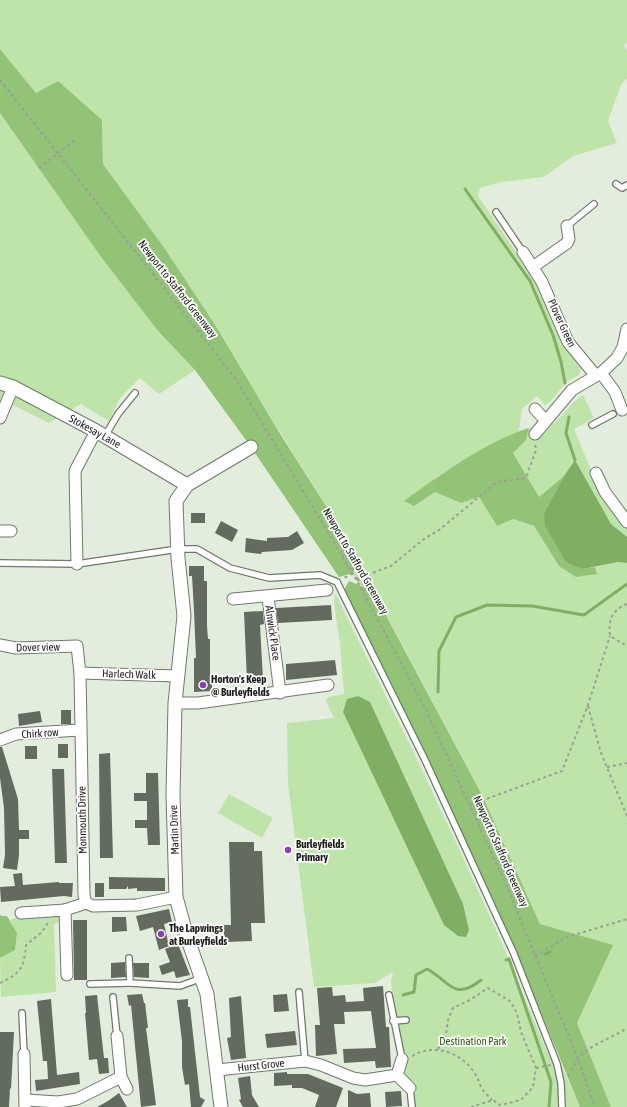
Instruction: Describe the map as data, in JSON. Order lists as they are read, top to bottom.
{
  "streets": {
    "street": [
      "Plover Green",
      "Stokesay Lane",
      "Alnwick Place",
      "Dover view",
      "Harlech Walk",
      "Chirk row",
      "Monmouth Drive",
      "Martin Drive",
      "Hurst Grove"
    ],
    "path": ["Newport to Stafford Greenway"]
  },
  "crossings": [
    ["Stokesay Lane", "Martin Drive"],
    ["Dover view", "Monmouth Drive"],
    ["Harlech Walk", "Monmouth Drive"],
    ["Harlech Walk", "Martin Drive"],
    ["Chirk row", "Monmouth Drive"],
    ["Martin Drive", "Hurst Grove"]
  ],
  "parks": ["Destination Park"],
  "places": ["Horton's Keep @ Burleyfields", "Burleyfields Primary", "The Lapwings at Burleyfields"]
}
